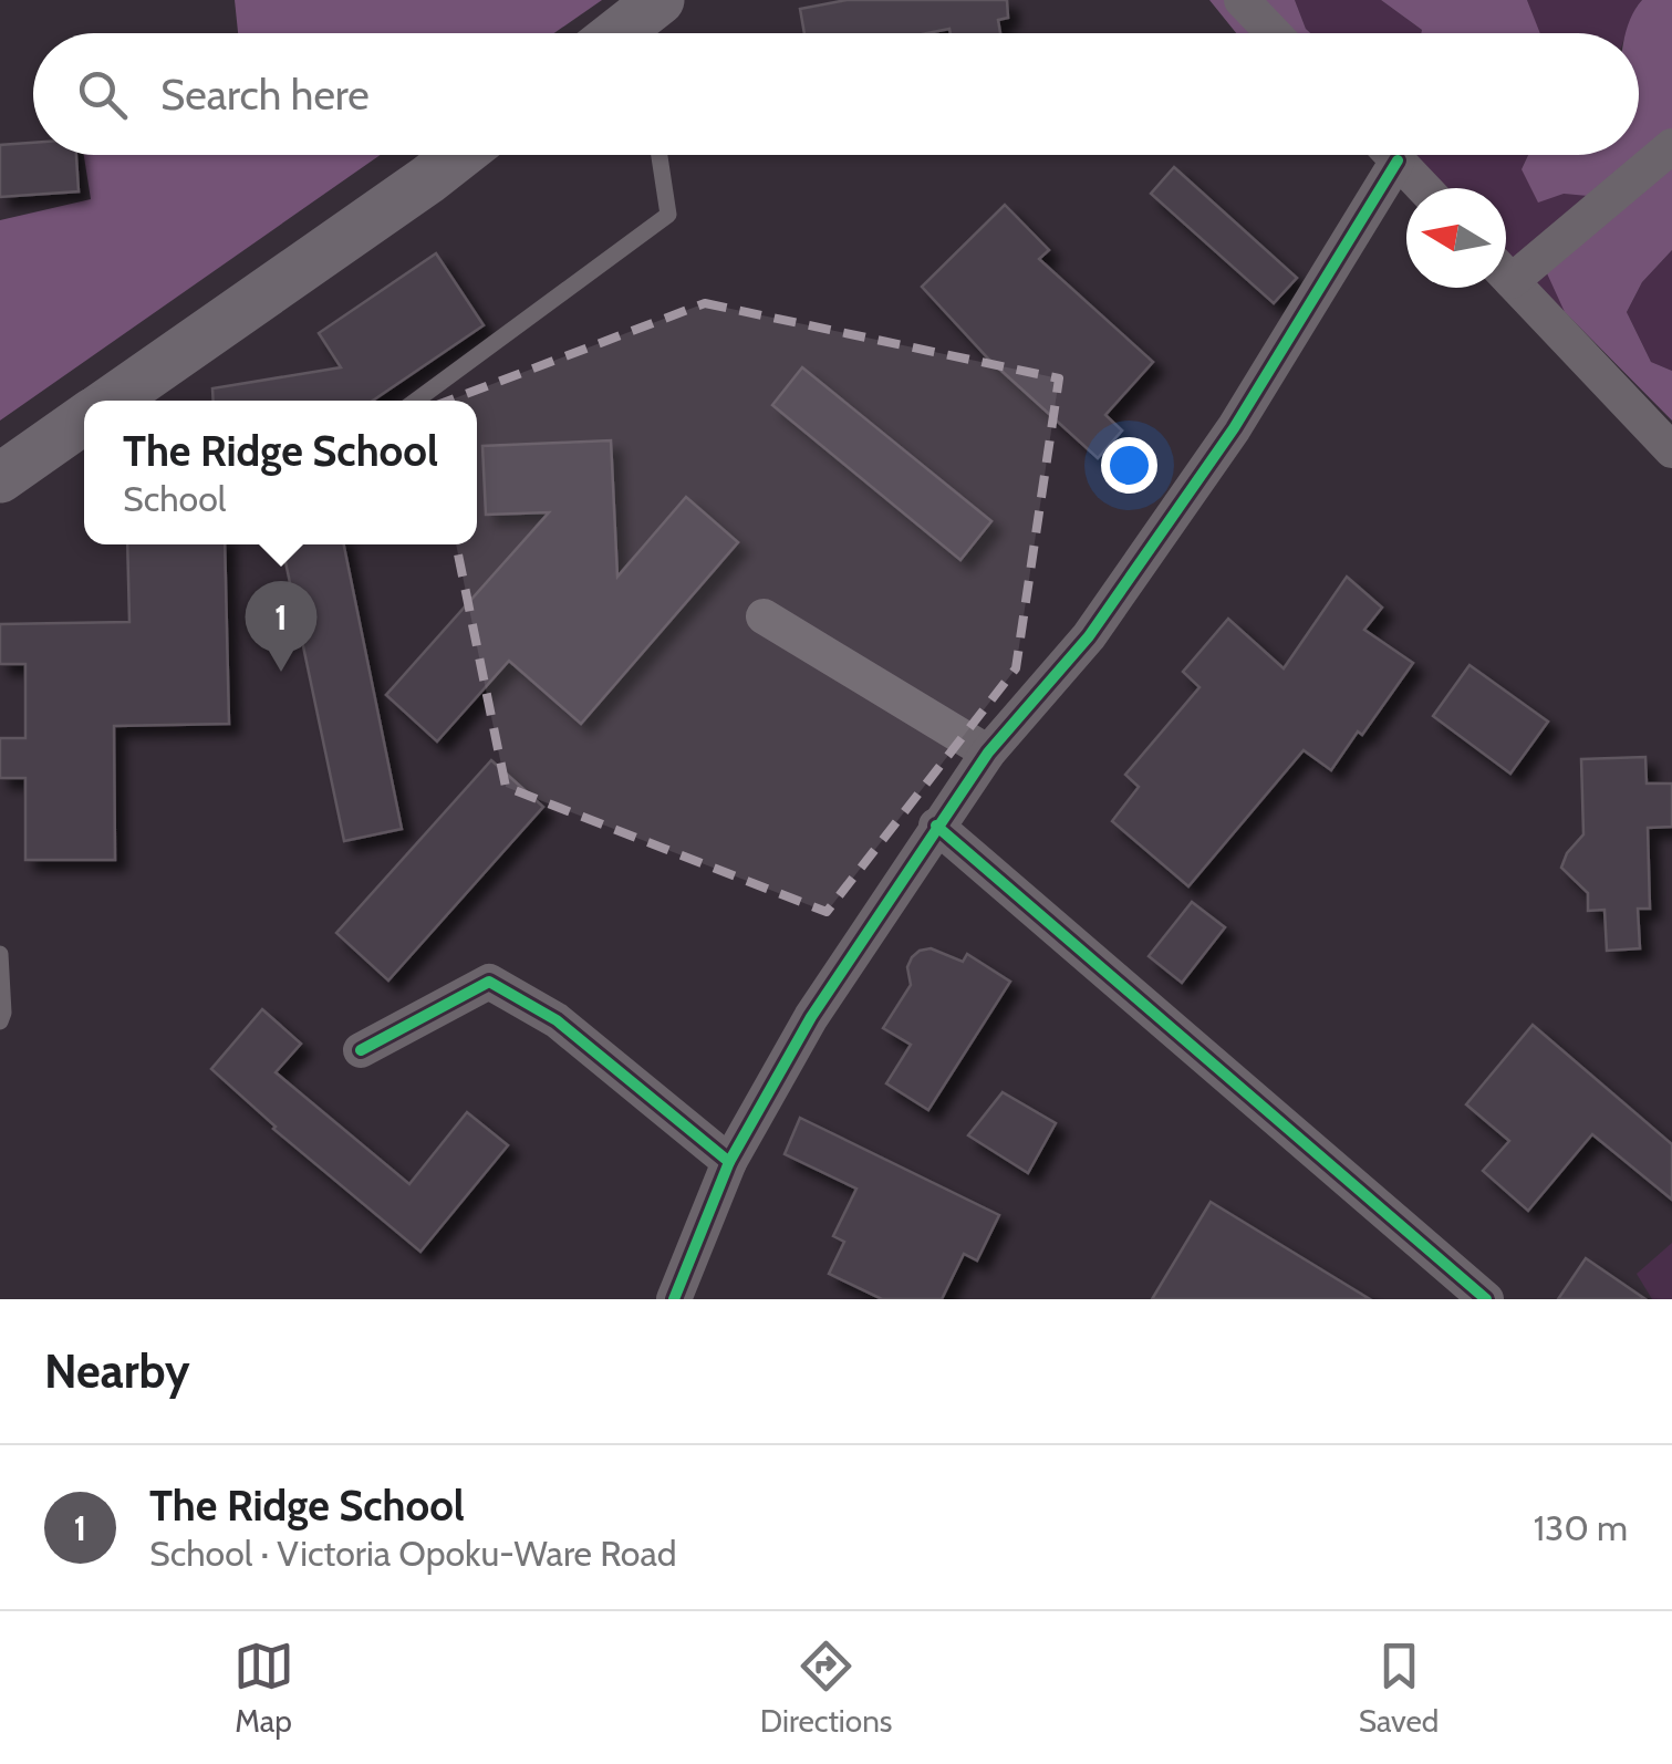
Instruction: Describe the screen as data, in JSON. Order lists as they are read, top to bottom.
{
  "north": "left",
  "page": {
    "search": "Search here",
    "popup": ["The Ridge School", "School"],
    "pins": "1",
    "heading": "Nearby",
    "list": [
      {
        "mark": "1",
        "name": "The Ridge School",
        "note": "School · Victoria Opoku-Ware Road",
        "value": "130 m"
      }
    ],
    "nav": ["Map", "Directions", "Saved"]
  }
}
